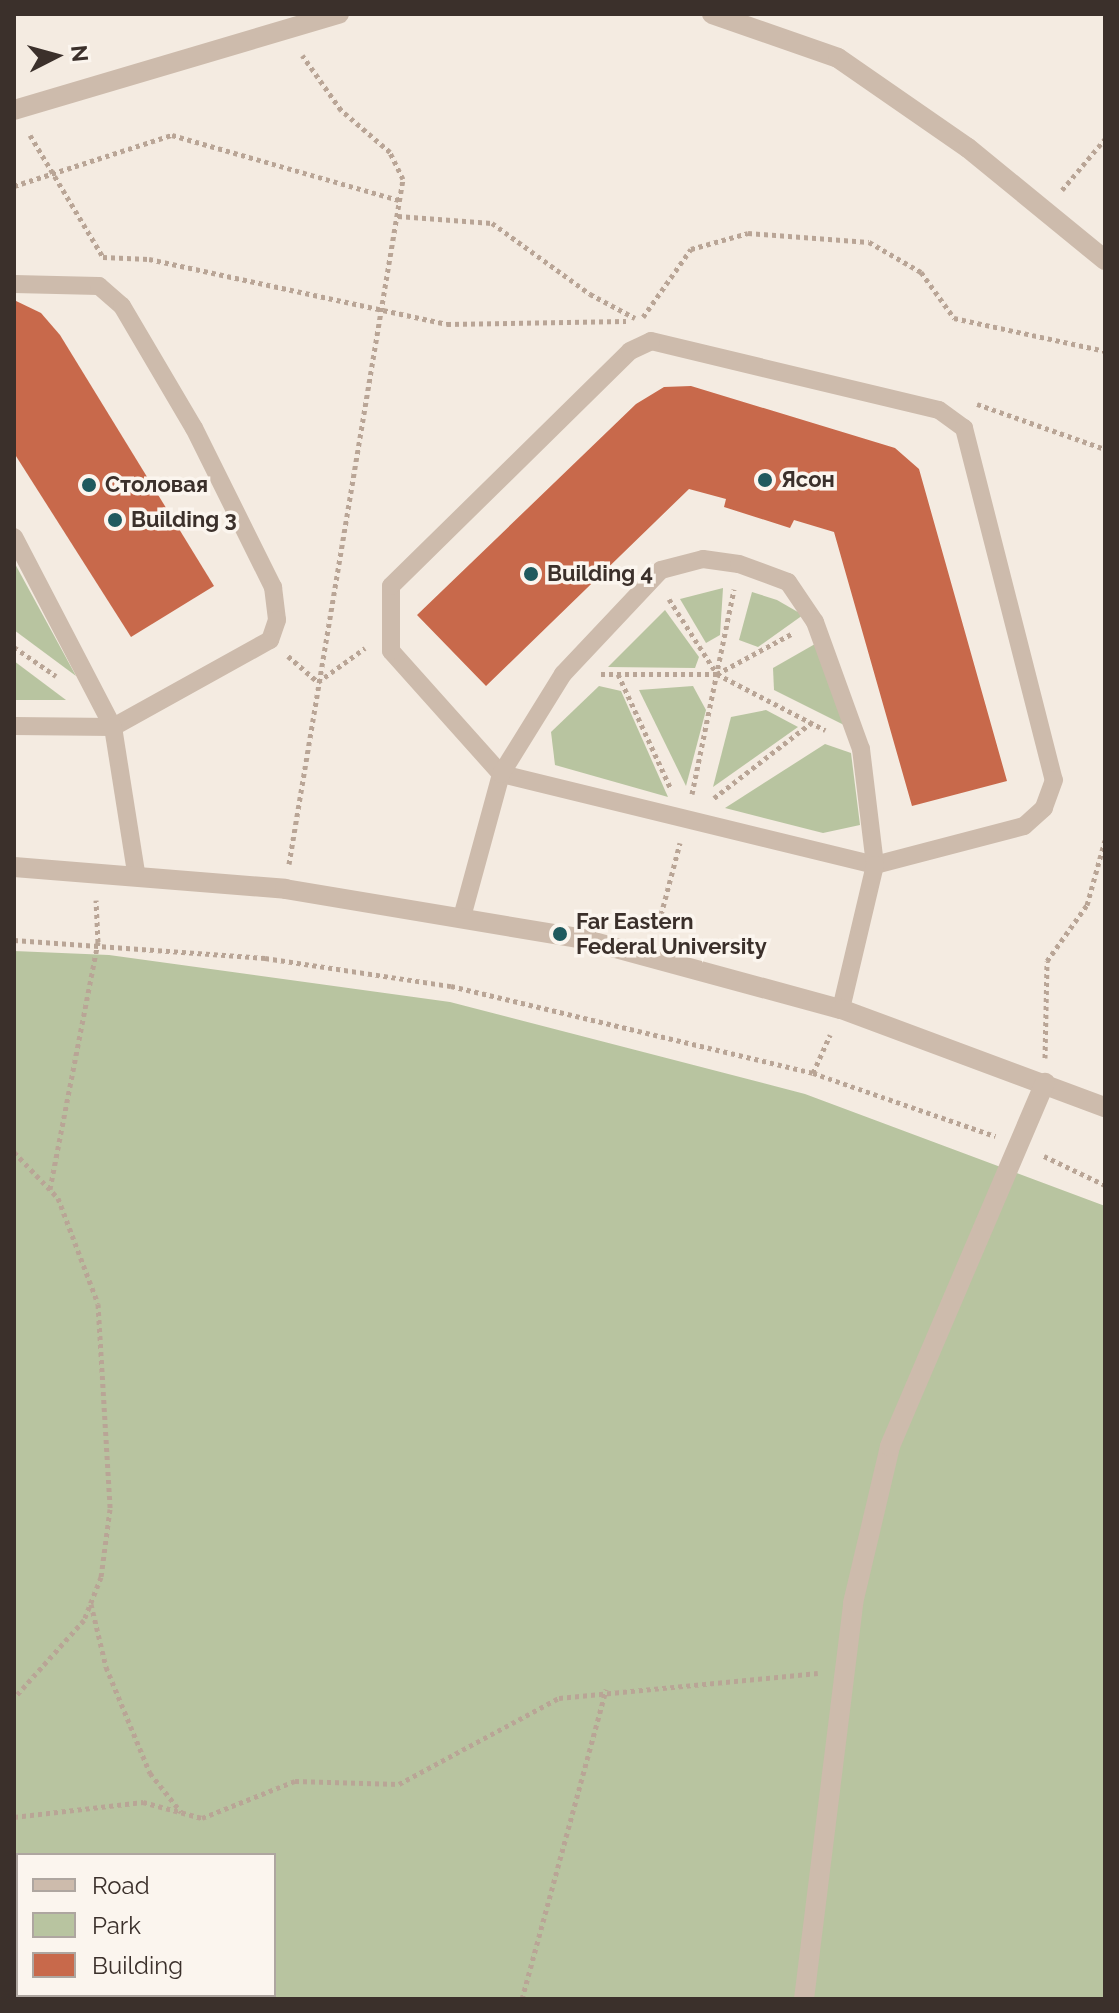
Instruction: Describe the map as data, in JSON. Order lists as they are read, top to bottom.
{
  "places": [
    "Ясон",
    "Столовая",
    "Building 3",
    "Building 4",
    "Far Eastern Federal University"
  ],
  "legend": ["Road", "Park", "Building"],
  "north": "right"
}
